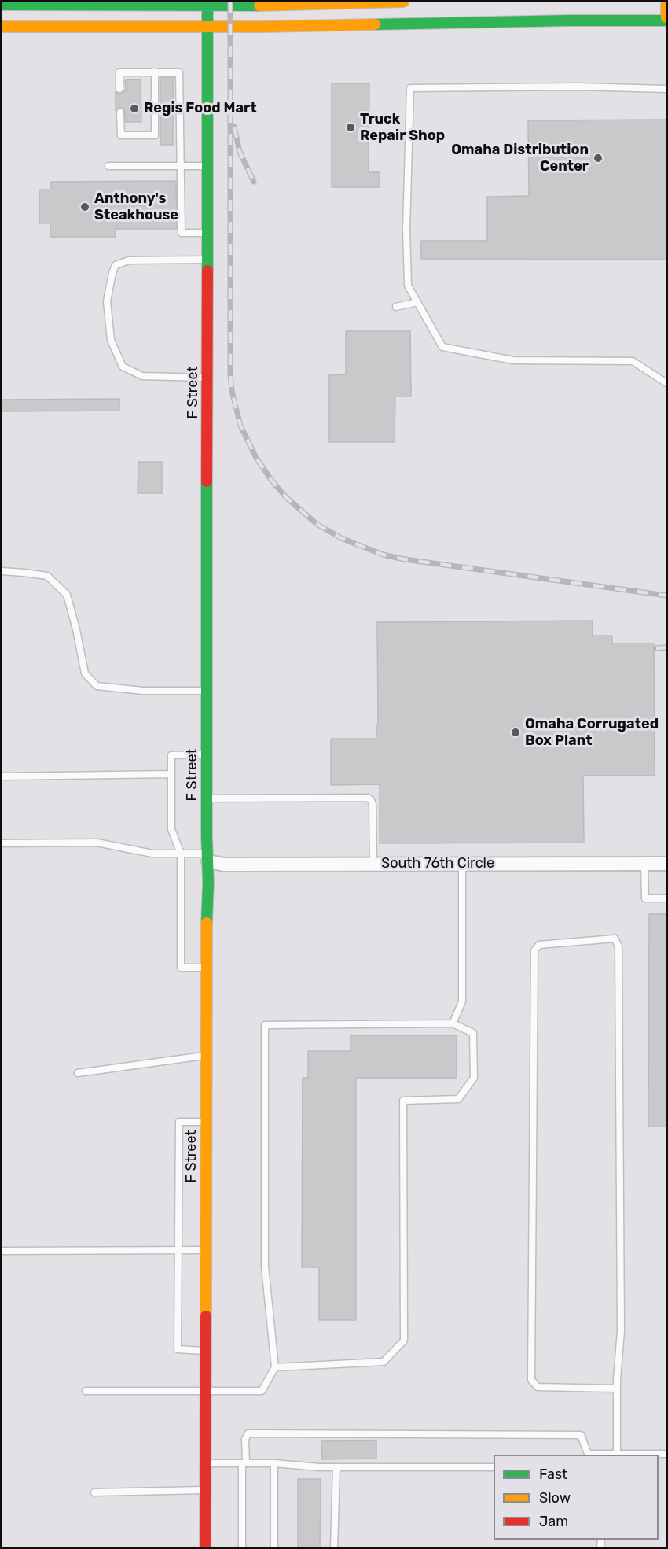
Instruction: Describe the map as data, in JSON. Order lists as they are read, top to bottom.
{
  "streets": {
    "street": ["F Street", "South 76th Circle"]
  },
  "crossings": [
    ["F Street", "South 76th Circle"]
  ],
  "places": [
    "Regis Food Mart",
    "Truck Repair Shop",
    "Omaha Distribution Center",
    "Anthony's Steakhouse",
    "Omaha Corrugated Box Plant"
  ],
  "legend": ["Fast", "Slow", "Jam"]
}
